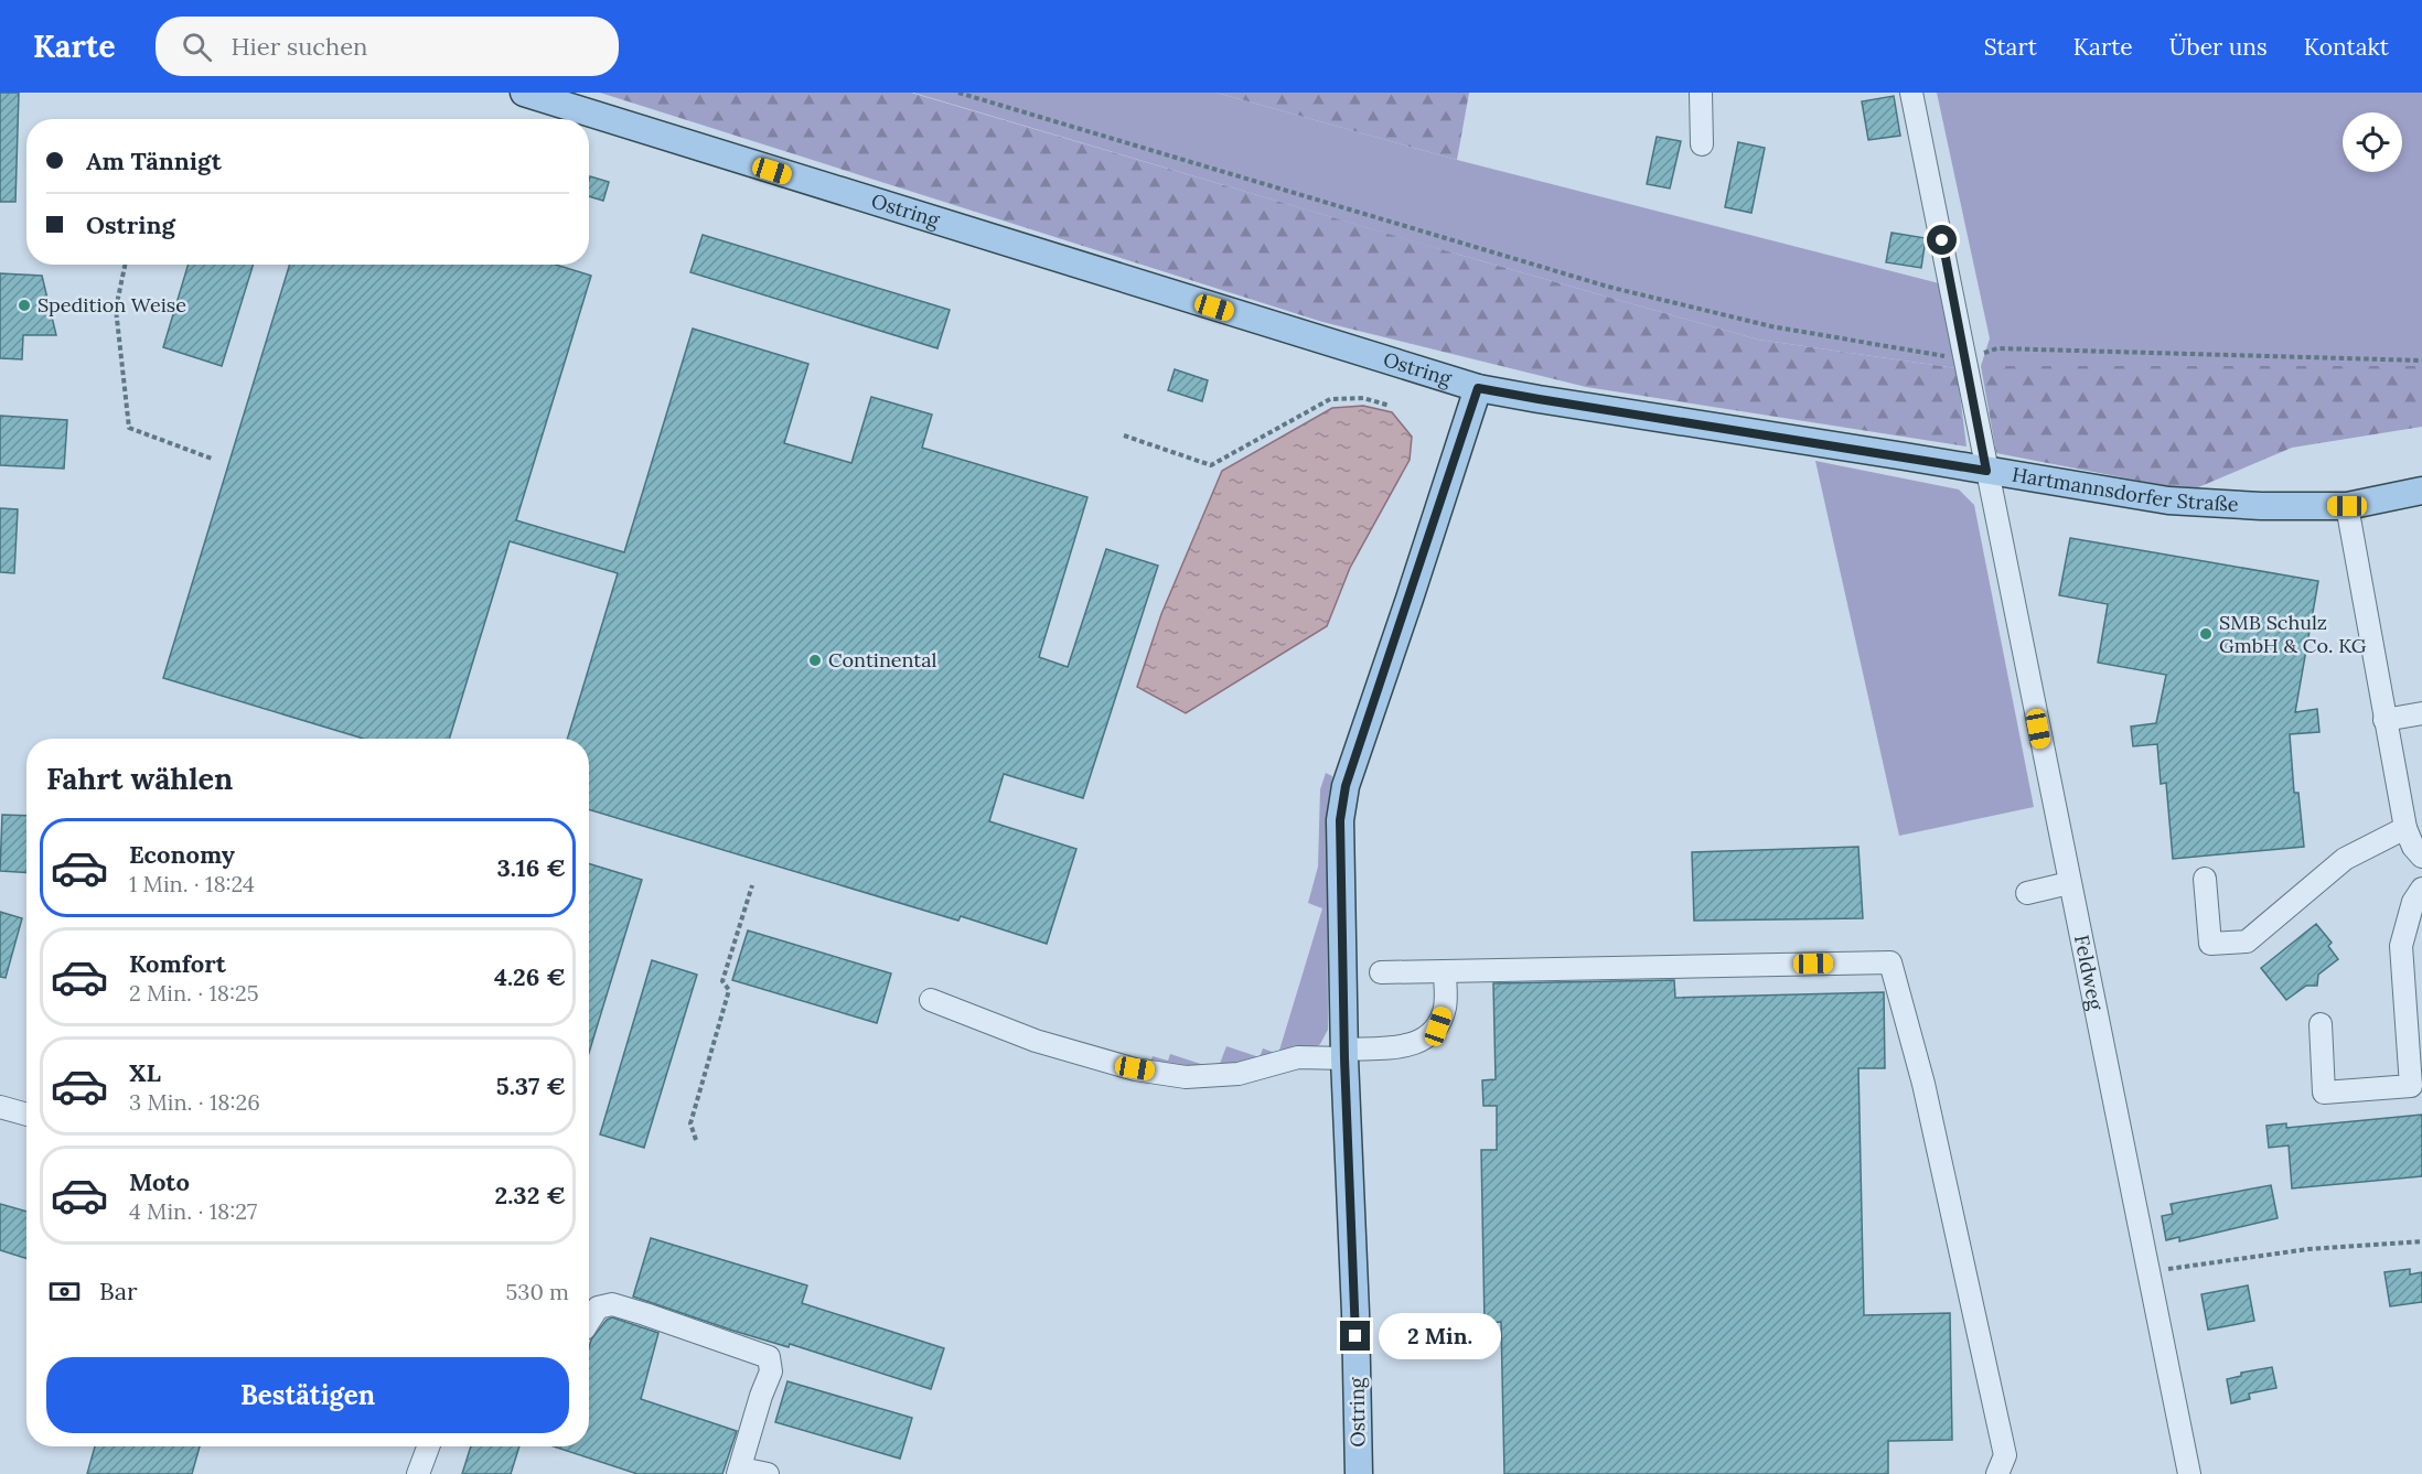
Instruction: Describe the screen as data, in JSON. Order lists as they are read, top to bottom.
{
  "streets": {
    "main road": ["Ostring", "Hartmannsdorfer Straße"],
    "street": ["Feldweg"]
  },
  "crossings": [
    ["Ostring", "Hartmannsdorfer Straße"],
    ["Hartmannsdorfer Straße", "Feldweg"]
  ],
  "places": ["Spedition Weise", "SMB Schulz GmbH & Co. KG", "Continental"],
  "page": {
    "header": "Karte",
    "search": "Hier suchen",
    "nav": [
      "Start",
      "Karte",
      "Über uns",
      "Kontakt"
    ],
    "banner": ["Am Tännigt", "Ostring"],
    "heading": "Fahrt wählen",
    "list": [
      {
        "name": "Economy",
        "note": "1 Min. · 18:24",
        "value": "3.16 €"
      },
      {
        "name": "Komfort",
        "note": "2 Min. · 18:25",
        "value": "4.26 €"
      },
      {
        "name": "XL",
        "note": "3 Min. · 18:26",
        "value": "5.37 €"
      },
      {
        "name": "Moto",
        "note": "4 Min. · 18:27",
        "value": "2.32 €"
      }
    ],
    "pay": ["Bar", "530 m"],
    "bubble": "2 Min.",
    "buttons": "Bestätigen"
  }
}
